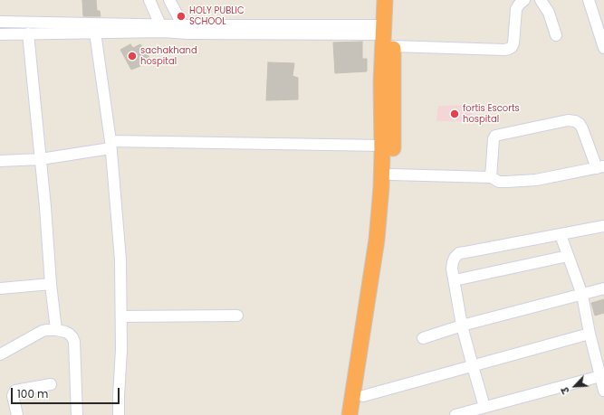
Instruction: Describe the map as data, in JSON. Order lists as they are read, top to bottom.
{
  "places": ["HOLY PUBLIC SCHOOL", "sachakhand hospital", "fortis Escorts hospital"],
  "scale_bar": "100 m",
  "north": "bottom left"
}
